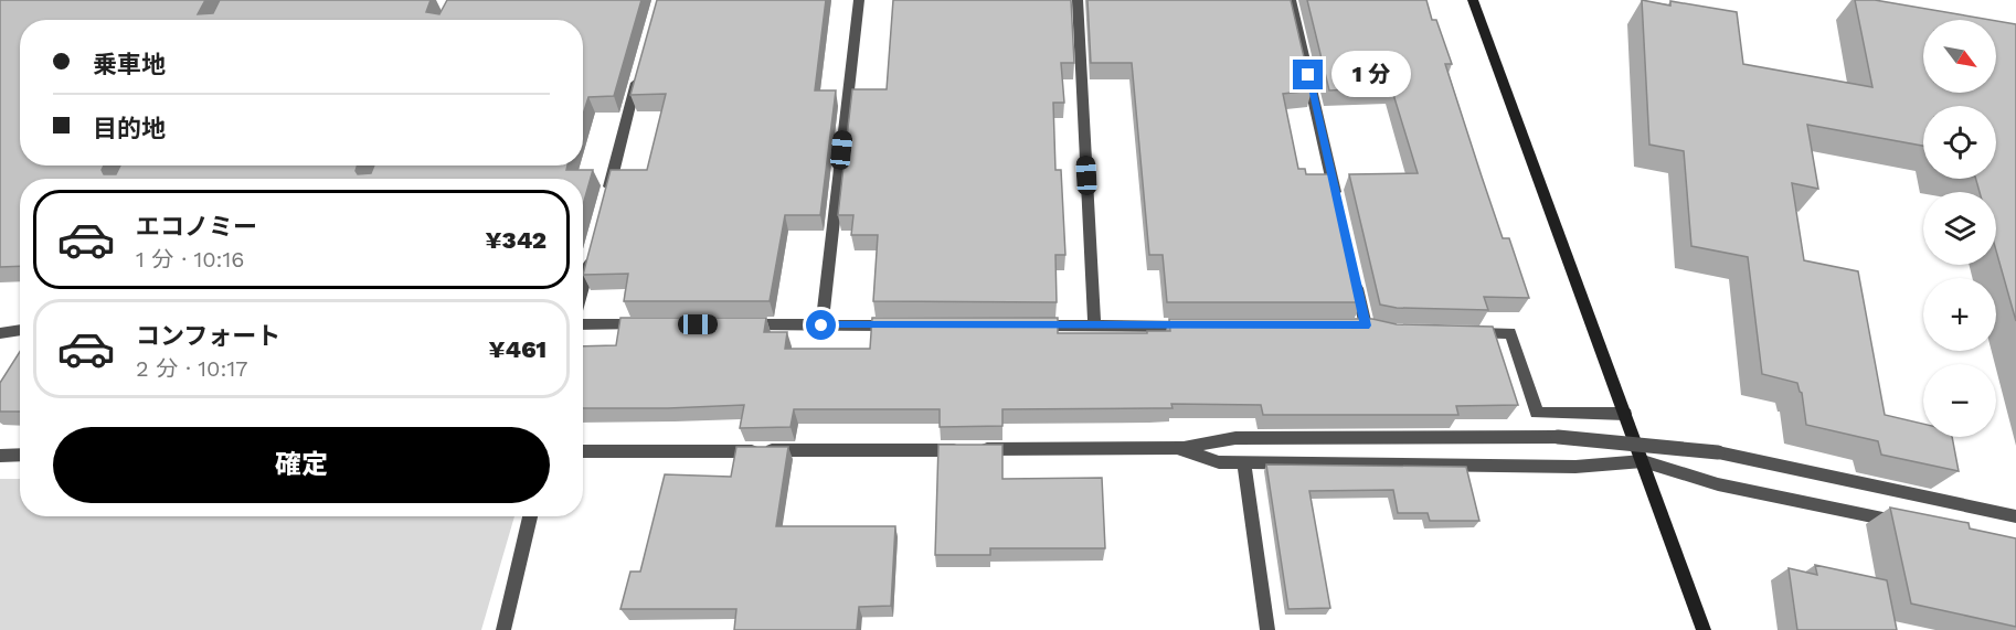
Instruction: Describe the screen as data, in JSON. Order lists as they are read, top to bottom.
{
  "north": "bottom right",
  "page": {
    "map_buttons": ["+", "−"],
    "banner": ["乗車地", "目的地"],
    "bubble": "1 分",
    "list": [
      {
        "name": "エコノミー",
        "note": "1 分 · 10:16",
        "value": "¥342"
      },
      {
        "name": "コンフォート",
        "note": "2 分 · 10:17",
        "value": "¥461"
      }
    ],
    "buttons": "確定"
  }
}
